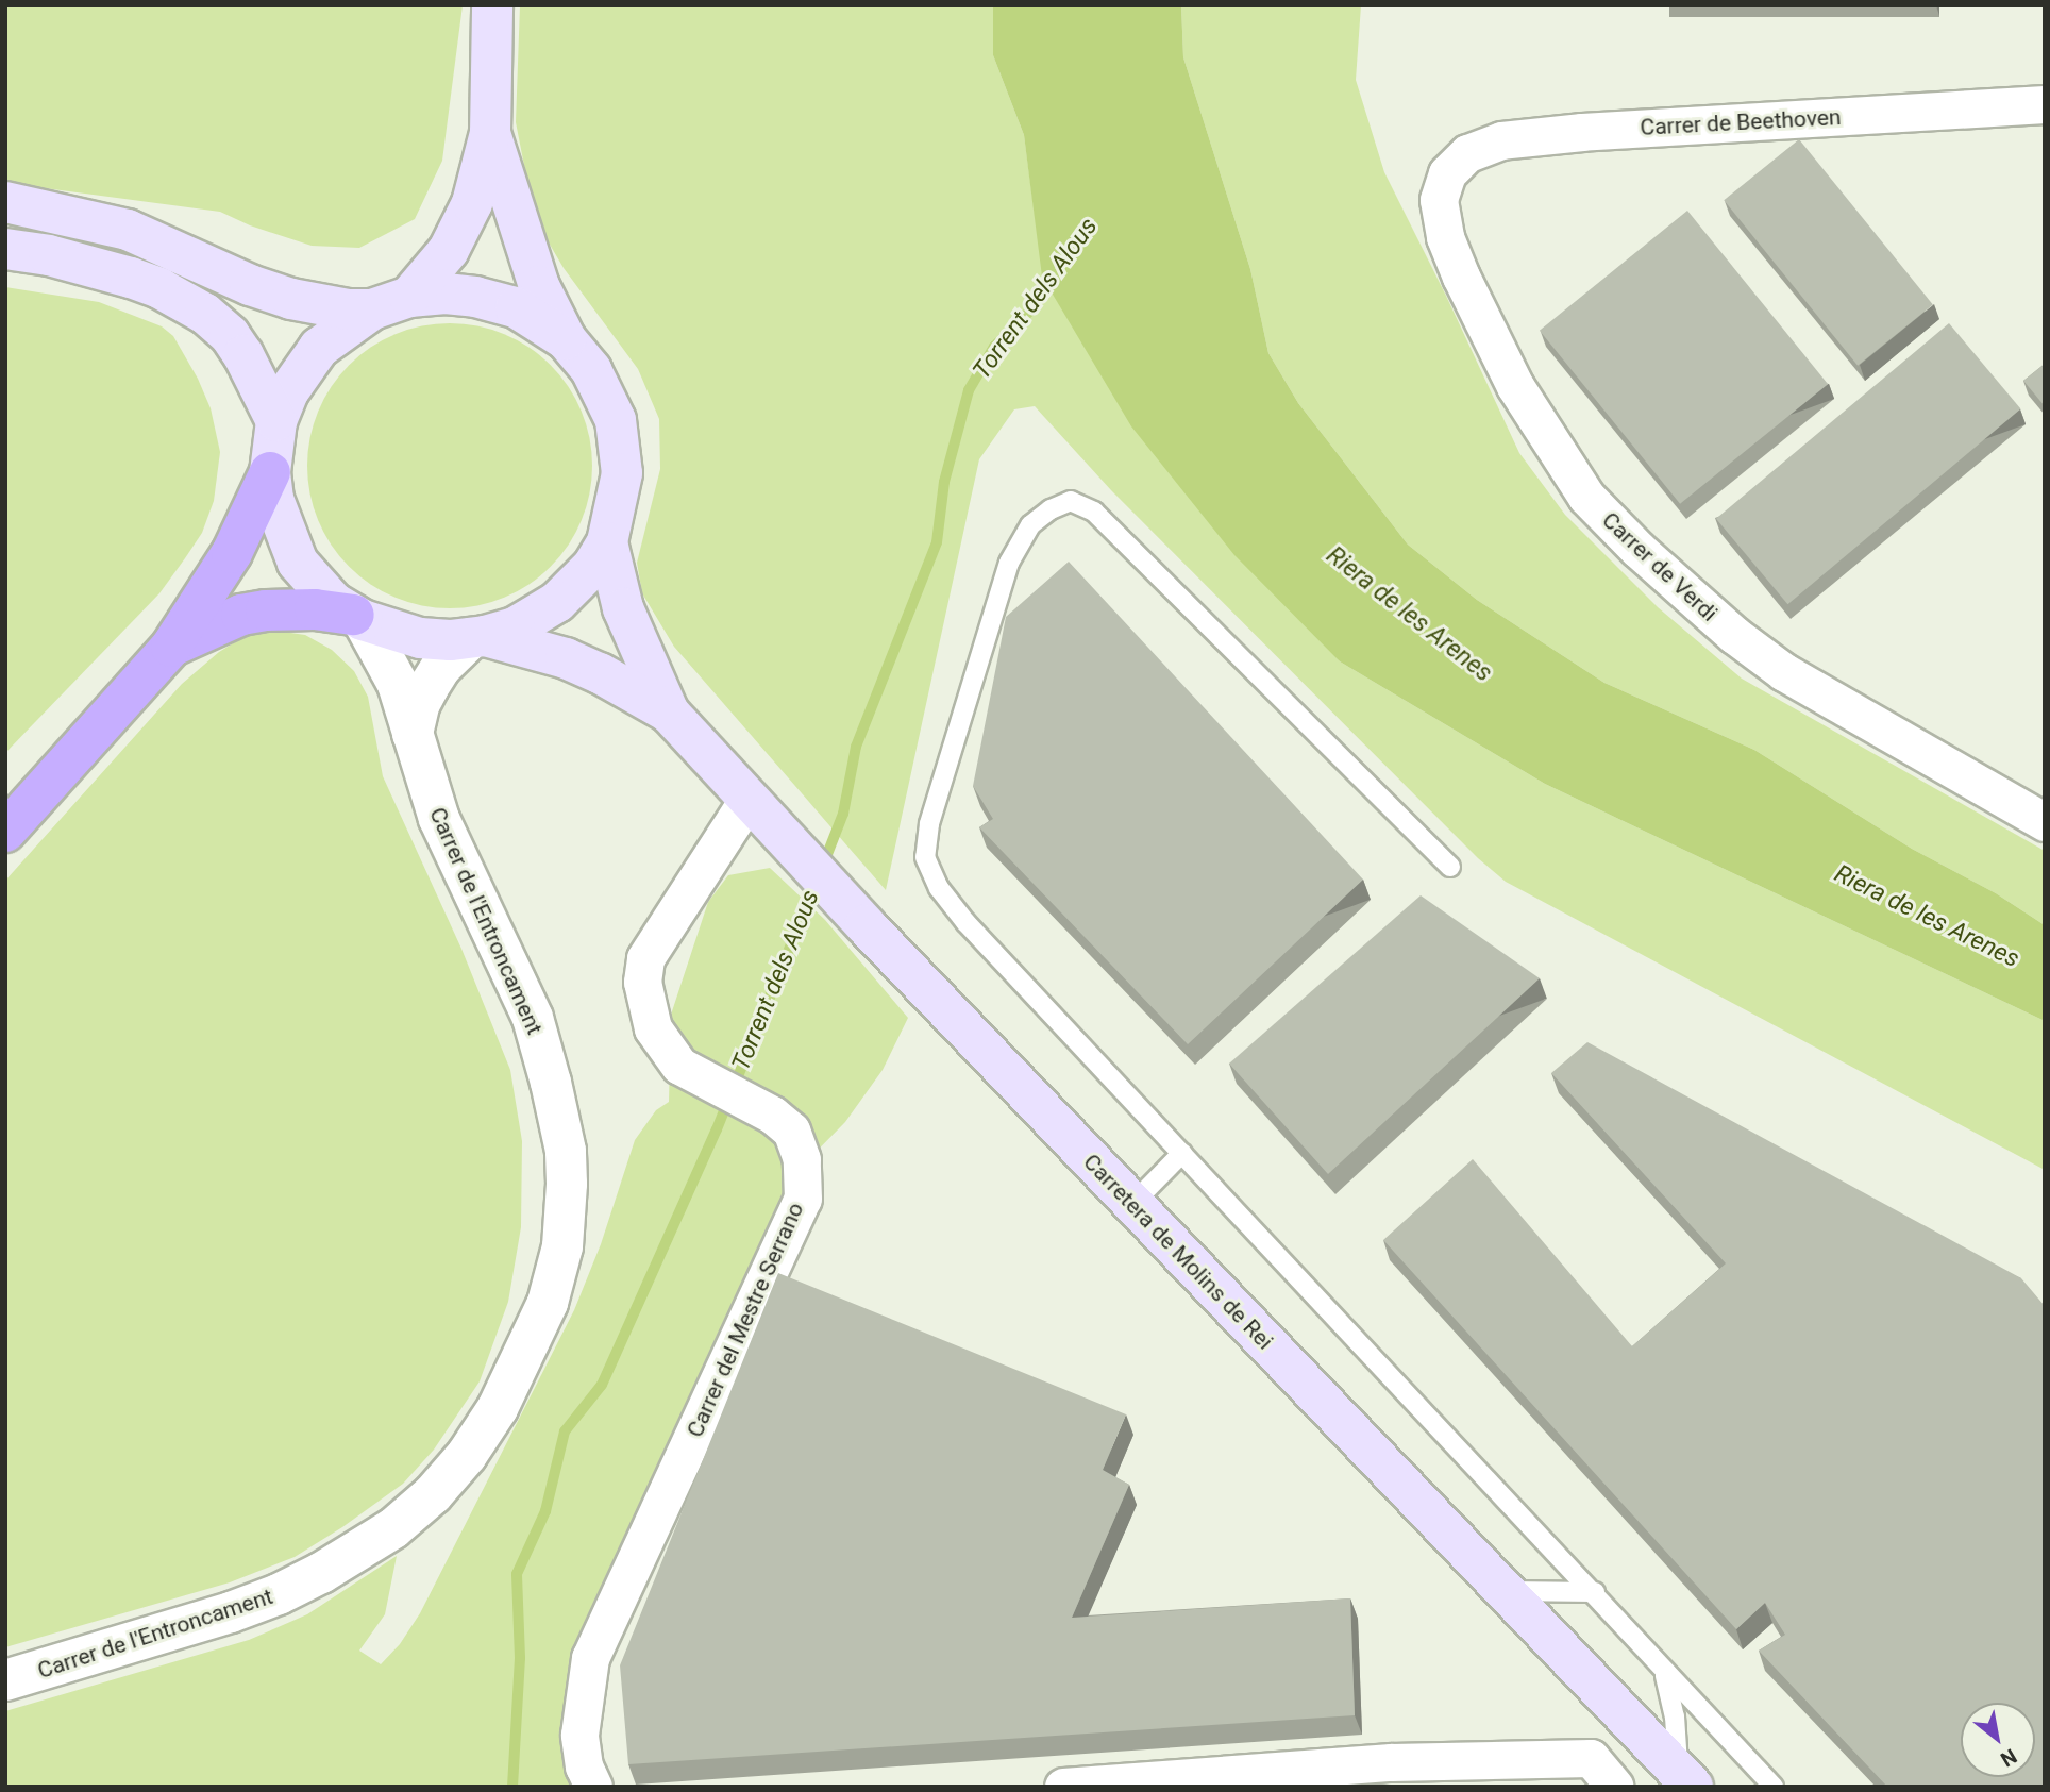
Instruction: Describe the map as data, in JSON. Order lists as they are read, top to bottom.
{
  "streets": {
    "main road": ["Carretera de Molins de Rei"],
    "street": [
      "Carrer de Beethoven",
      "Carrer de Verdi",
      "Carrer de l'Entroncament",
      "Carrer del Mestre Serrano"
    ]
  },
  "crossings": [
    ["Carrer de Beethoven", "Carrer de Verdi"],
    ["Carretera de Molins de Rei", "Carrer del Mestre Serrano"]
  ],
  "water": ["Torrent dels Alous", "Riera de les Arenes"],
  "north": "bottom right"
}
